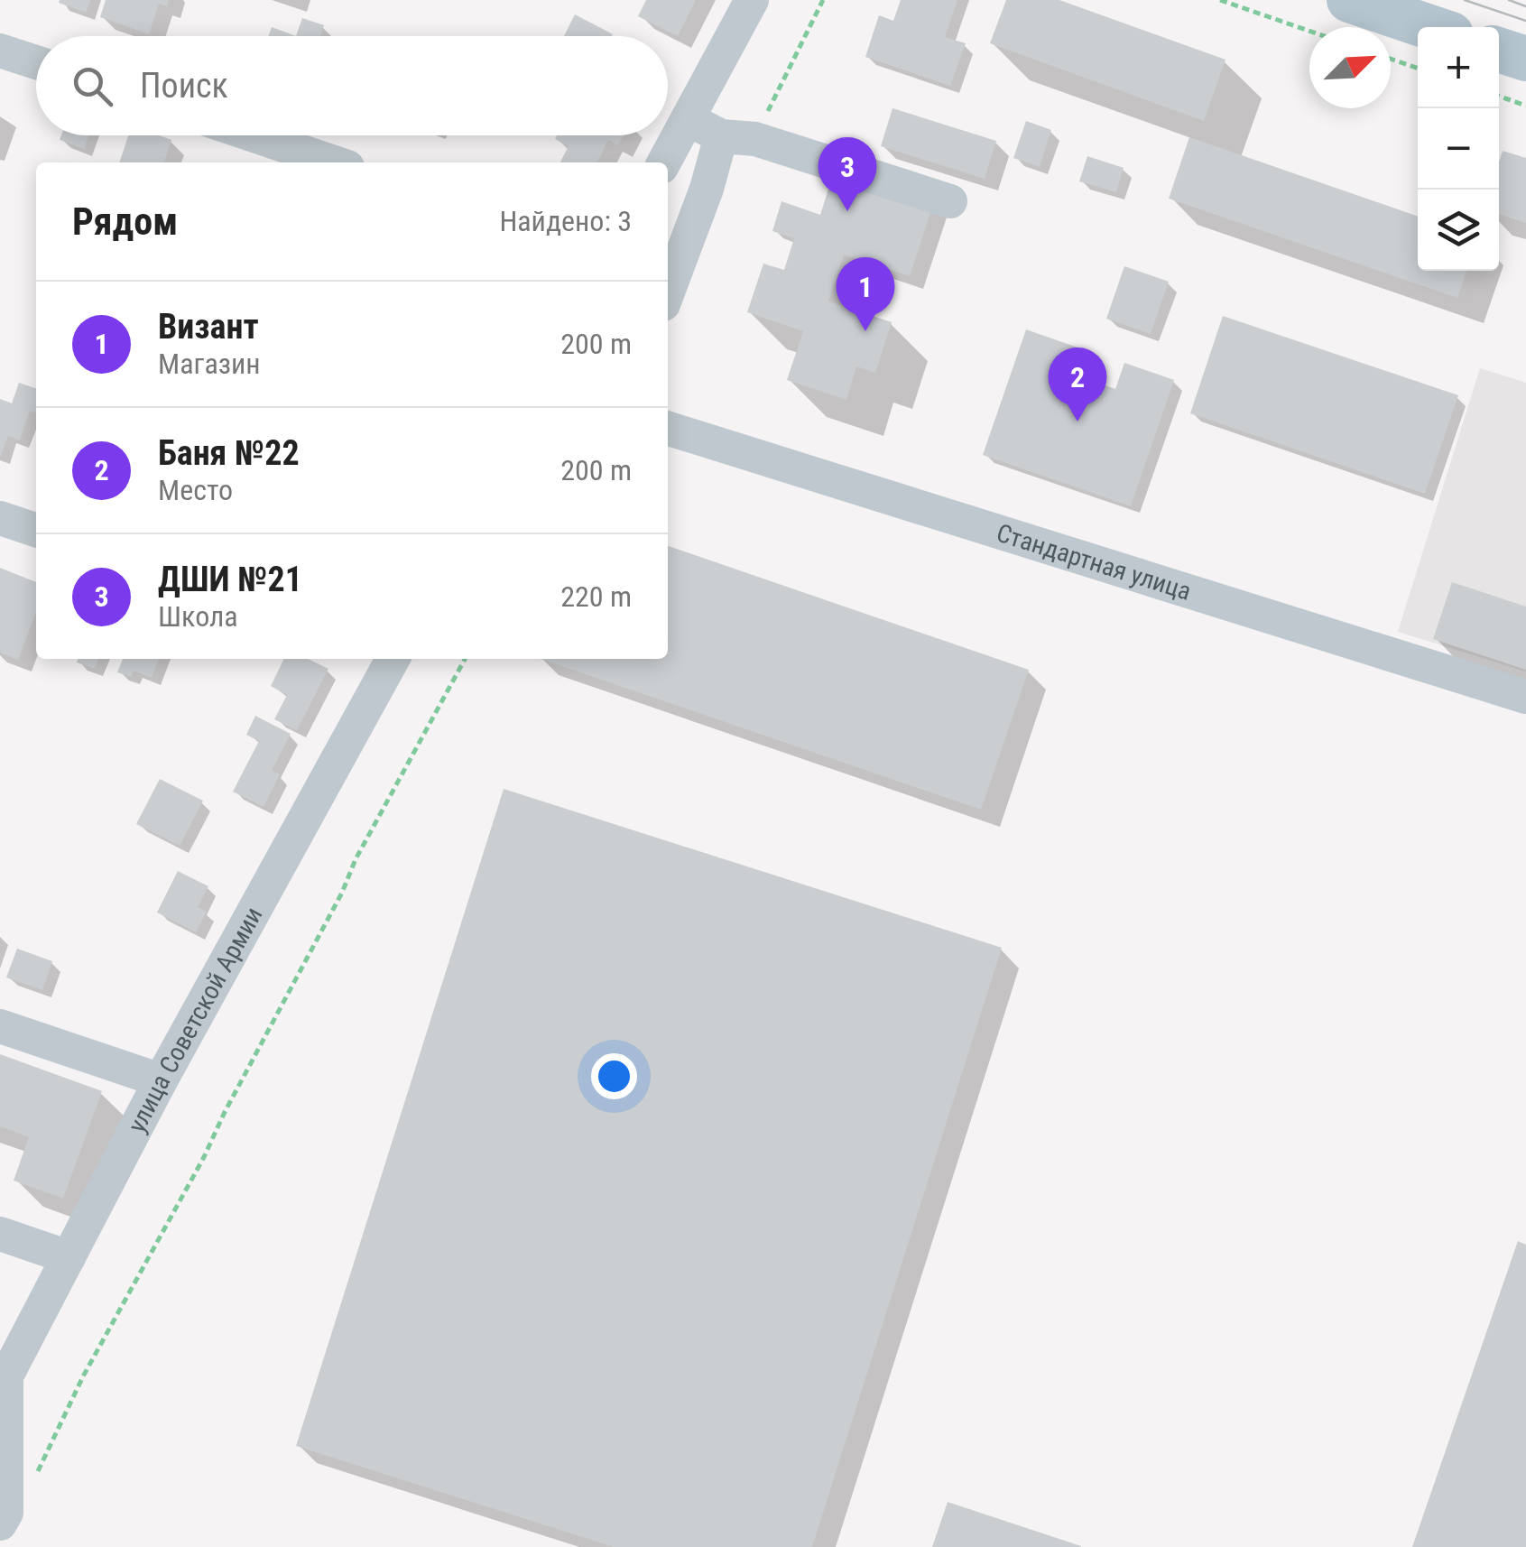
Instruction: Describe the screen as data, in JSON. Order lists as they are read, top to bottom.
{
  "streets": {
    "street": ["Стандартная улица", "улица Советской Армии"]
  },
  "north": "top right",
  "page": {
    "map_buttons": ["+", "−"],
    "search": "Поиск",
    "pins": ["3", "1", "2"],
    "heading": ["Рядом", "Найдено: 3"],
    "list": [
      {
        "mark": "1",
        "name": "Визант",
        "note": "Магазин",
        "value": "200 m"
      },
      {
        "mark": "2",
        "name": "Баня №22",
        "note": "Место",
        "value": "200 m"
      },
      {
        "mark": "3",
        "name": "ДШИ №21",
        "note": "Школа",
        "value": "220 m"
      }
    ]
  }
}
